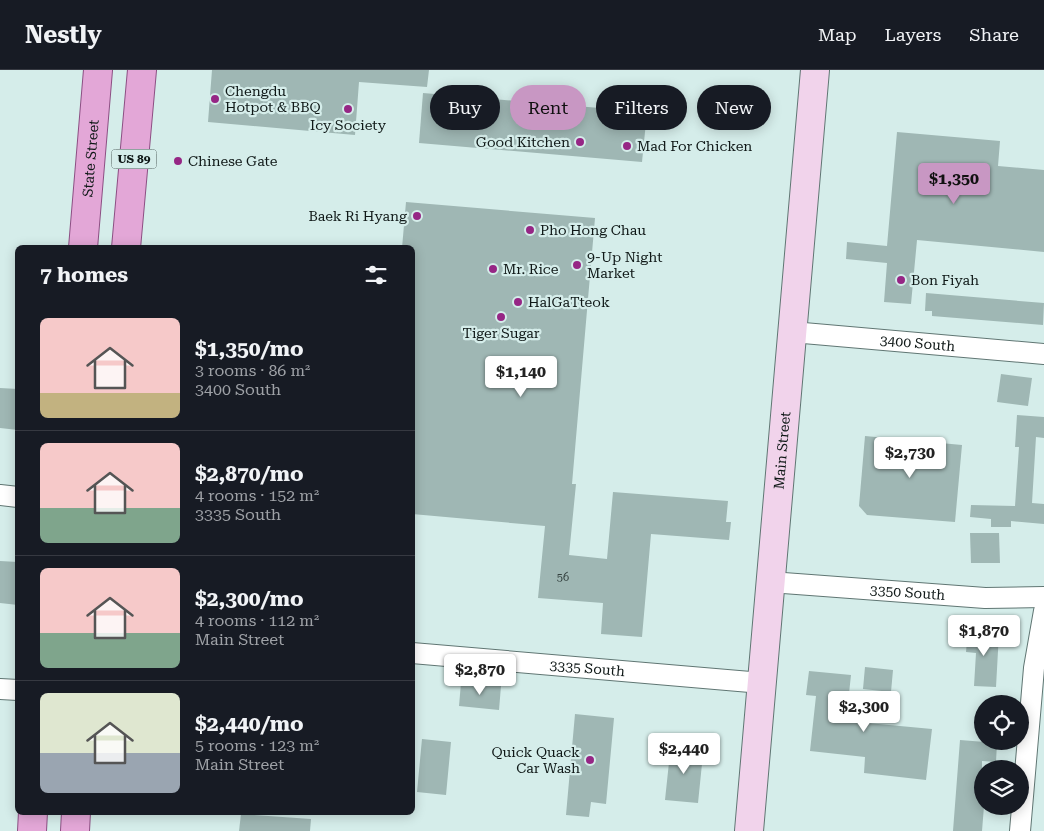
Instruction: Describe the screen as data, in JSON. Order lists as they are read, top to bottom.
{
  "streets": {
    "main road": ["State Street", "US 89"],
    "street": [
      "3400 South",
      "Main Street",
      "3350 South",
      "3335 South"
    ]
  },
  "crossings": [
    ["3400 South", "Main Street"],
    ["Main Street", "3350 South"],
    ["Main Street", "3335 South"]
  ],
  "places": [
    "Chengdu Hotpot & BBQ",
    "Icy Society",
    "Good Kitchen",
    "Mad For Chicken",
    "Chinese Gate",
    "Baek Ri Hyang",
    "Pho Hong Chau",
    "9-Up Night Market",
    "Mr. Rice",
    "Bon Fiyah",
    "HalGaTteok",
    "Tiger Sugar",
    "Quick Quack Car Wash"
  ],
  "house_numbers": ["56"],
  "page": {
    "header": "Nestly",
    "nav": ["Map", "Layers", "Share"],
    "chip": [
      "Buy",
      "Rent",
      "Filters",
      "New"
    ],
    "price": [
      "$1,350",
      "$1,140",
      "$2,730",
      "$1,870",
      "$2,870",
      "$2,300",
      "$2,440"
    ],
    "heading": "7 homes",
    "list": [
      {
        "name": "$1,350/mo",
        "note": "3 rooms · 86 m² · 3400 South"
      },
      {
        "name": "$2,870/mo",
        "note": "4 rooms · 152 m² · 3335 South"
      },
      {
        "name": "$2,300/mo",
        "note": "4 rooms · 112 m² · Main Street"
      },
      {
        "name": "$2,440/mo",
        "note": "5 rooms · 123 m² · Main Street"
      }
    ]
  }
}
